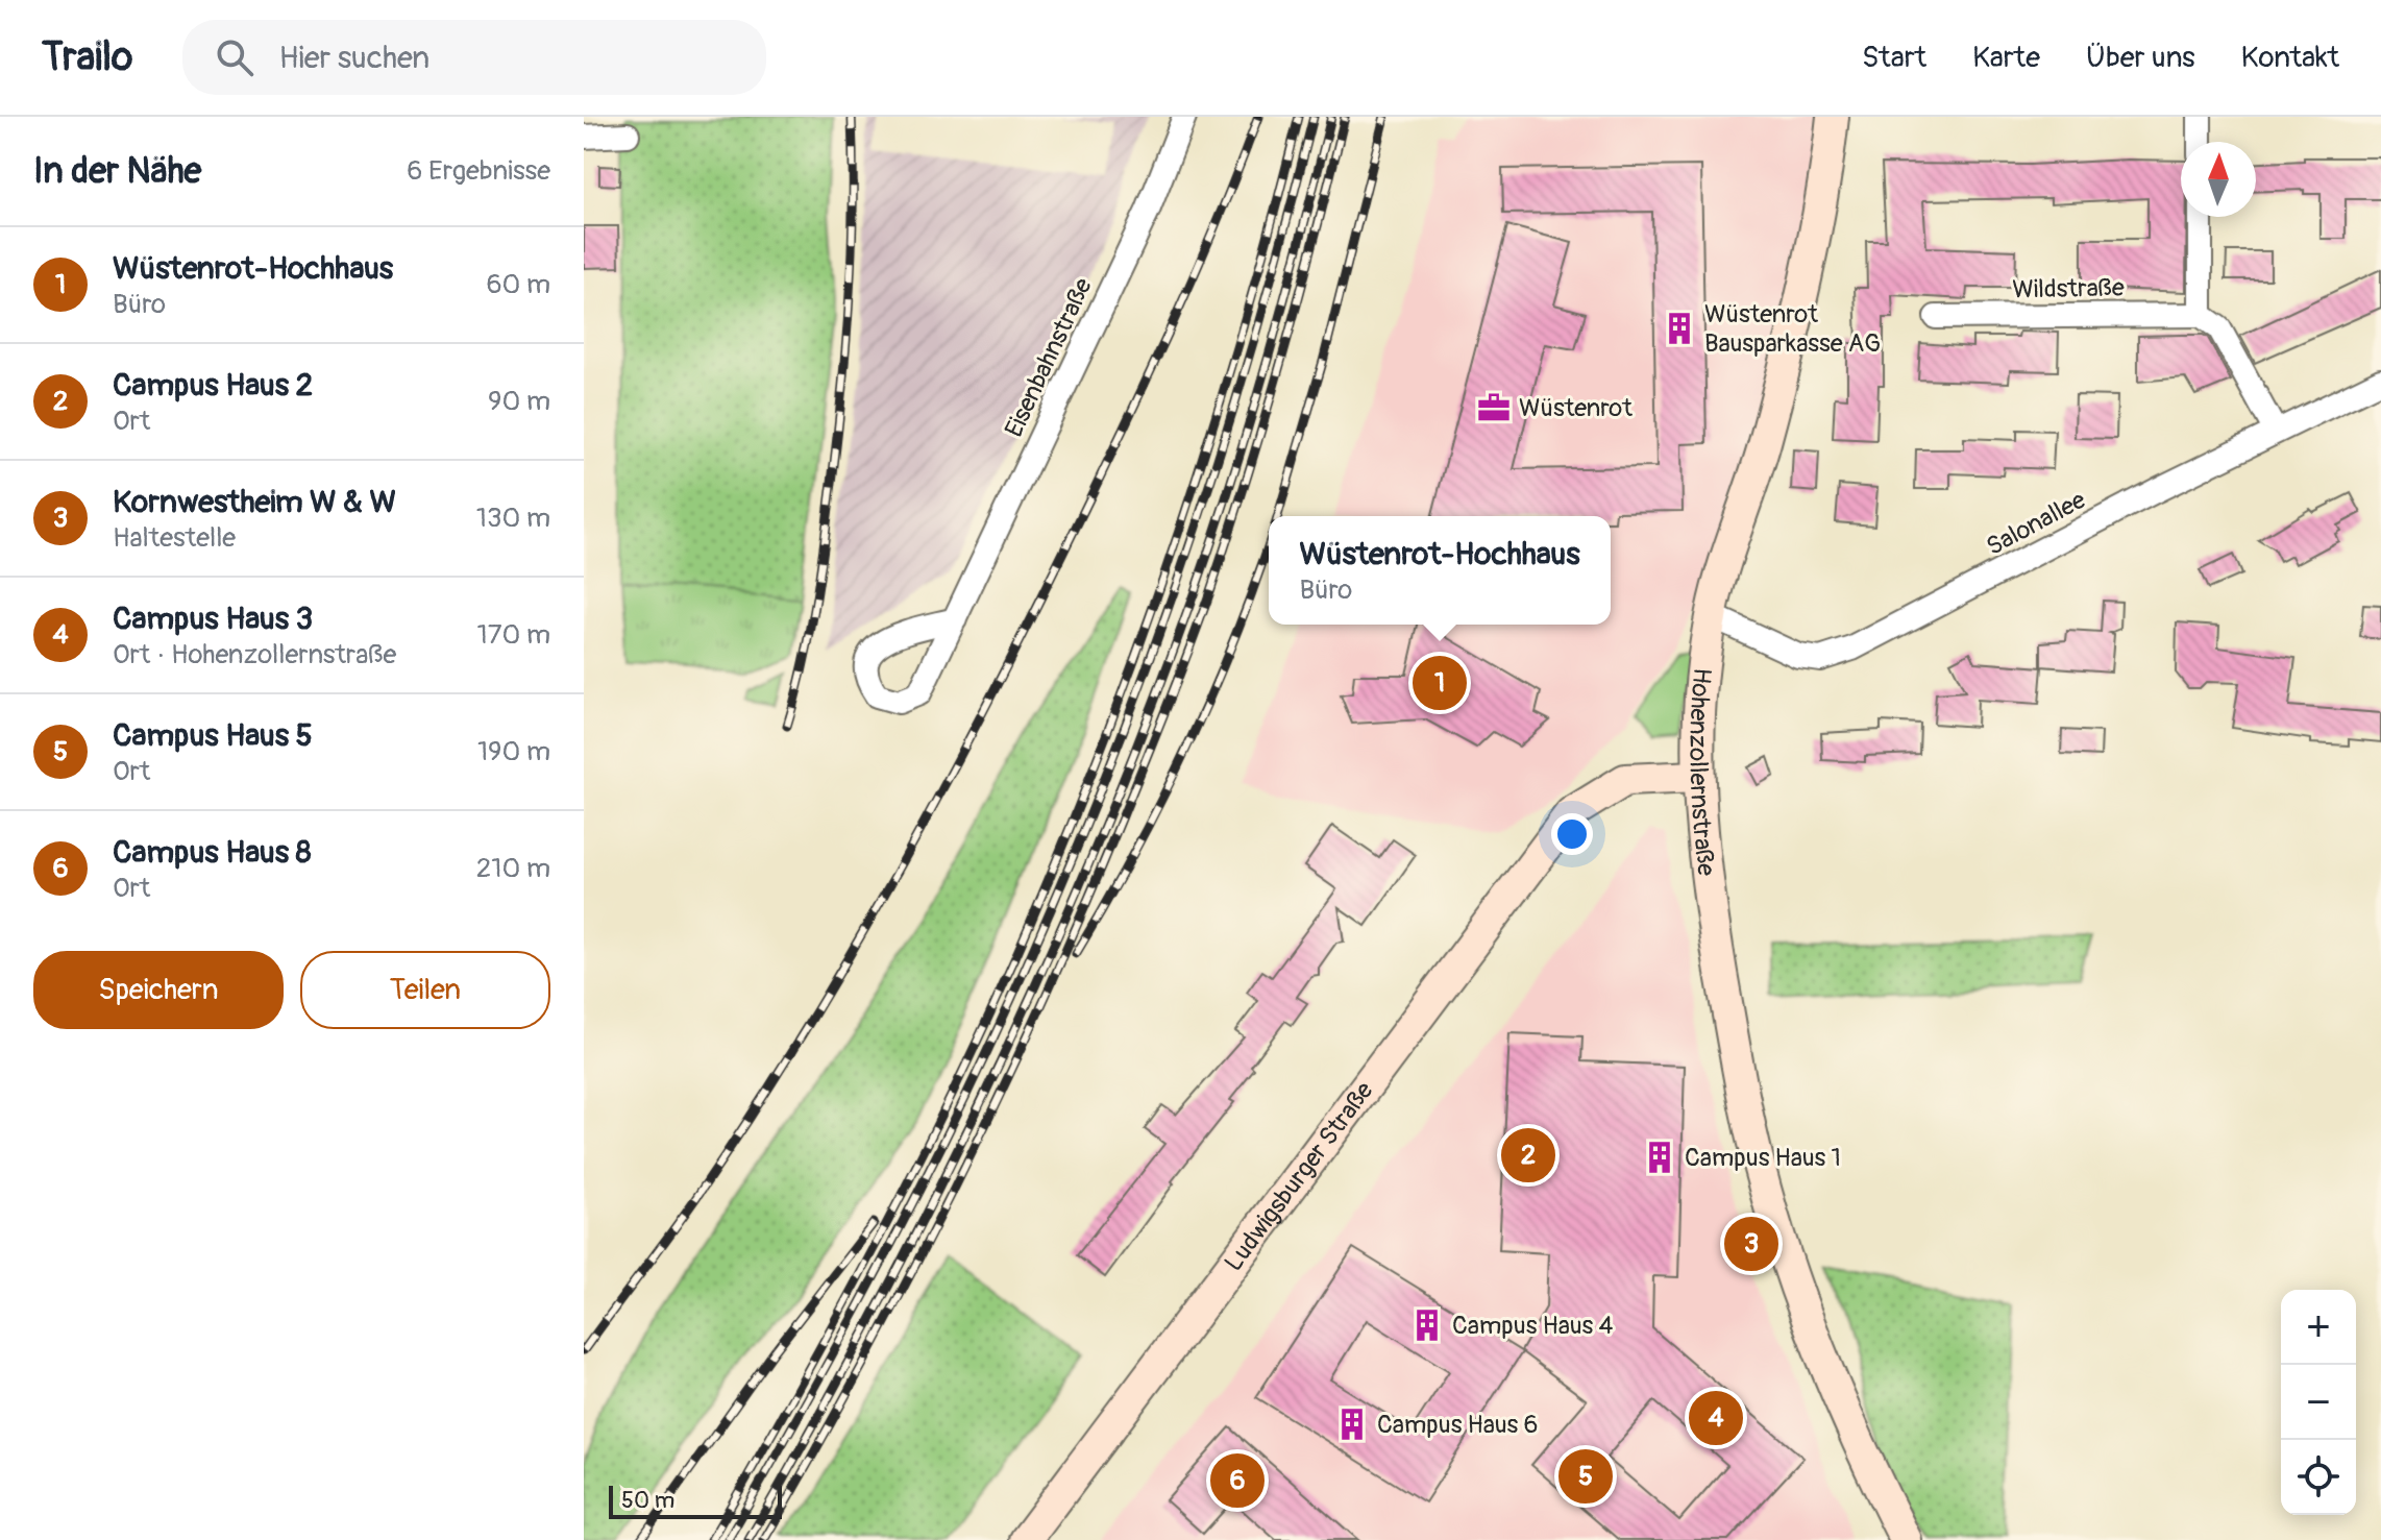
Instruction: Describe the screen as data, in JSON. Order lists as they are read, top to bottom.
{
  "streets": {
    "main road": ["Hohenzollernstraße", "Ludwigsburger Straße"],
    "street": ["Wildstraße", "Eisenbahnstraße", "Salonallee"]
  },
  "crossings": [
    ["Salonallee", "Hohenzollernstraße"],
    ["Hohenzollernstraße", "Ludwigsburger Straße"]
  ],
  "places": {
    "building": [
      "Wüstenrot Bausparkasse AG",
      "Campus Haus 1",
      "Campus Haus 4",
      "Campus Haus 6"
    ],
    "office": ["Wüstenrot"]
  },
  "scale_bar": "50 m",
  "north": "top",
  "page": {
    "header": "Trailo",
    "search": "Hier suchen",
    "nav": [
      "Start",
      "Karte",
      "Über uns",
      "Kontakt"
    ],
    "heading": ["In der Nähe", "6 Ergebnisse"],
    "list": [
      {
        "mark": "1",
        "name": "Wüstenrot-Hochhaus",
        "note": "Büro",
        "value": "60 m"
      },
      {
        "mark": "2",
        "name": "Campus Haus 2",
        "note": "Ort",
        "value": "90 m"
      },
      {
        "mark": "3",
        "name": "Kornwestheim W & W",
        "note": "Haltestelle",
        "value": "130 m"
      },
      {
        "mark": "4",
        "name": "Campus Haus 3",
        "note": "Ort · Hohenzollernstraße",
        "value": "170 m"
      },
      {
        "mark": "5",
        "name": "Campus Haus 5",
        "note": "Ort",
        "value": "190 m"
      },
      {
        "mark": "6",
        "name": "Campus Haus 8",
        "note": "Ort",
        "value": "210 m"
      }
    ],
    "popup": ["Wüstenrot-Hochhaus", "Büro"],
    "pins": [
      "1",
      "2",
      "3",
      "4",
      "5",
      "6"
    ],
    "buttons": ["Speichern", "Teilen"],
    "map_buttons": ["+", "−"],
    "scale": "50 m"
  }
}
